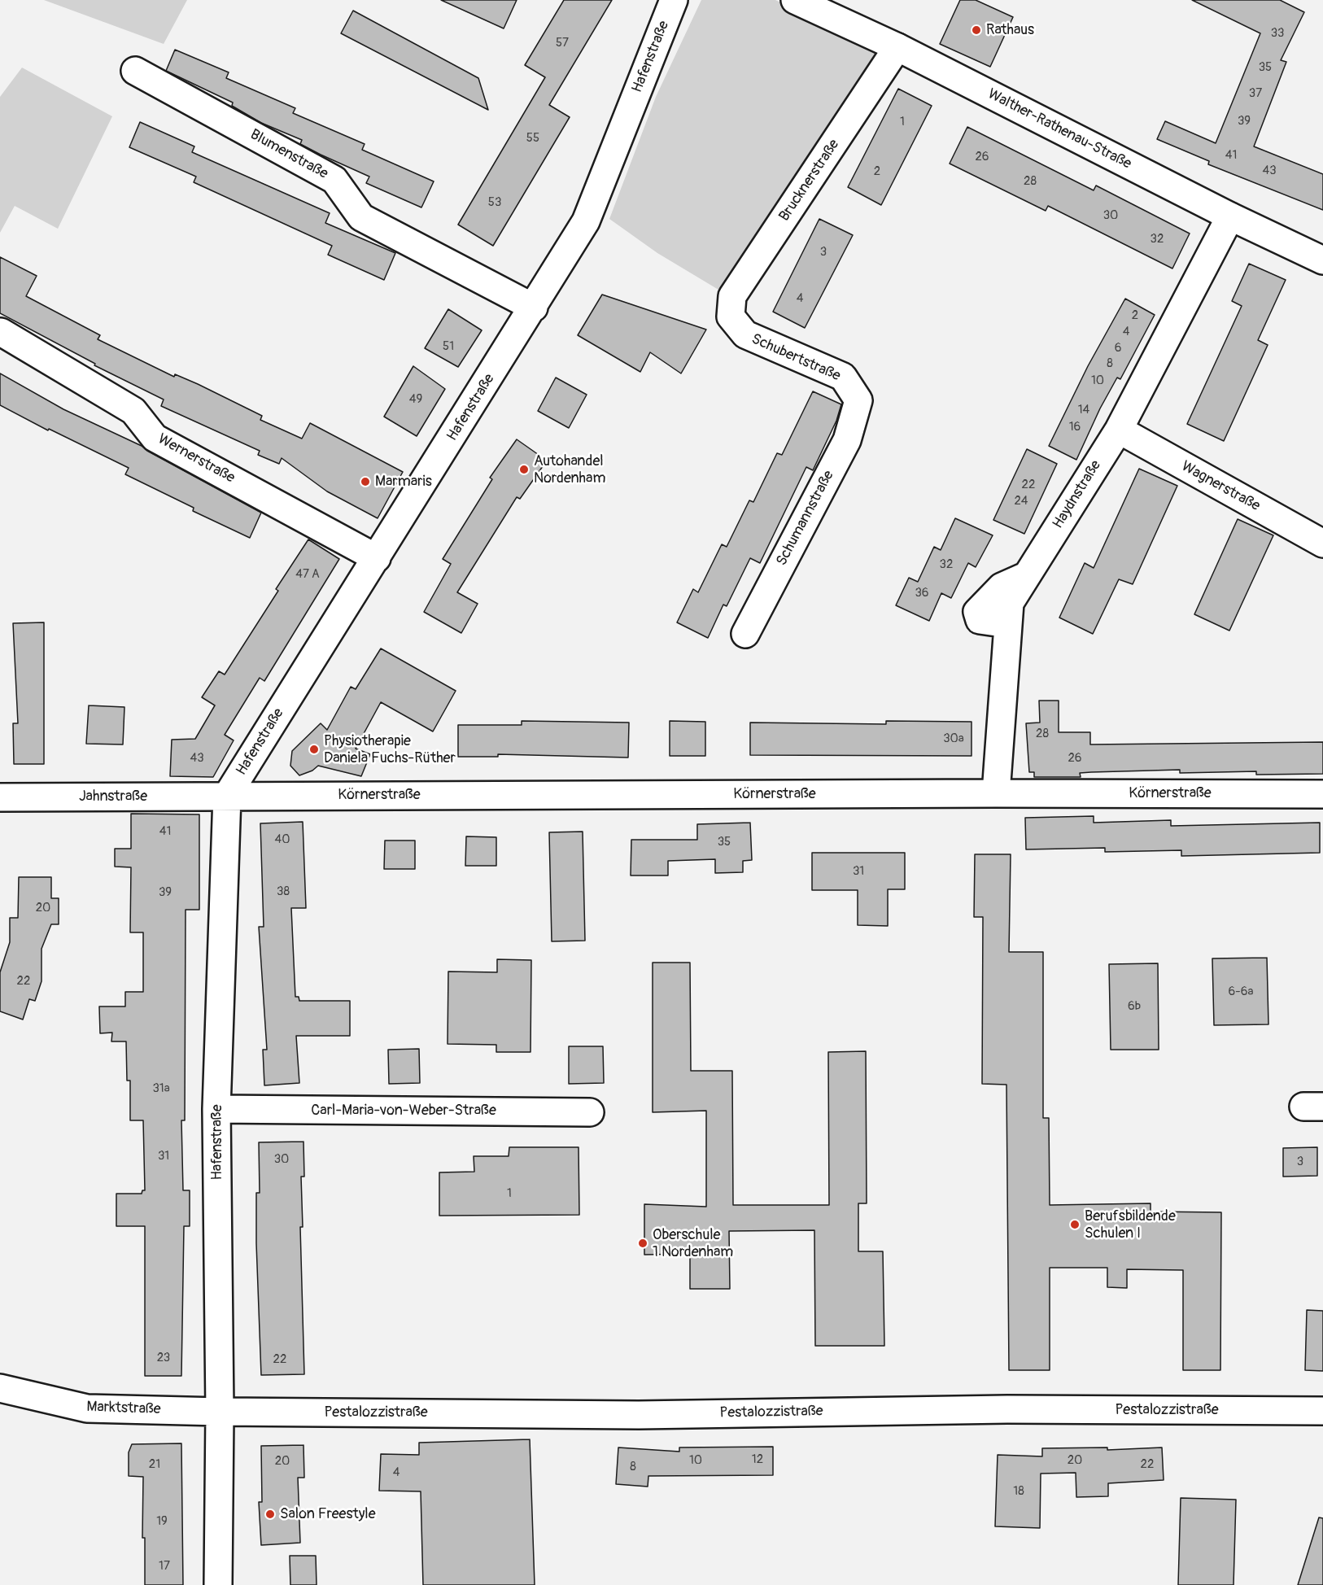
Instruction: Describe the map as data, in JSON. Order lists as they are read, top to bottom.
{
  "streets": {
    "street": [
      "Hafenstraße",
      "Walther-Rathenau-Straße",
      "Blumenstraße",
      "Brucknerstraße",
      "Schubertstraße",
      "Wernerstraße",
      "Wagnerstraße",
      "Haydnstraße",
      "Schumannstraße",
      "Körnerstraße",
      "Jahnstraße",
      "Carl-Maria-von-Weber-Straße",
      "Marktstraße",
      "Pestalozzistraße"
    ]
  },
  "crossings": [
    ["Hafenstraße", "Blumenstraße"],
    ["Hafenstraße", "Wernerstraße"],
    ["Hafenstraße", "Körnerstraße"],
    ["Hafenstraße", "Jahnstraße"],
    ["Hafenstraße", "Carl-Maria-von-Weber-Straße"],
    ["Hafenstraße", "Marktstraße"],
    ["Hafenstraße", "Pestalozzistraße"],
    ["Walther-Rathenau-Straße", "Brucknerstraße"],
    ["Walther-Rathenau-Straße", "Haydnstraße"],
    ["Brucknerstraße", "Schubertstraße"],
    ["Schubertstraße", "Schumannstraße"],
    ["Wagnerstraße", "Haydnstraße"],
    ["Haydnstraße", "Körnerstraße"],
    ["Körnerstraße", "Jahnstraße"],
    ["Marktstraße", "Pestalozzistraße"]
  ],
  "places": [
    "Rathaus",
    "Autohandel Nordenham",
    "Marmaris",
    "Physiotherapie Daniela Fuchs-Rüther",
    "Berufsbildende Schulen I",
    "Oberschule 1 Nordenham",
    "Salon Freestyle"
  ],
  "house_numbers": [
    "33",
    "57",
    "35",
    "37",
    "39",
    "1",
    "55",
    "41",
    "26",
    "43",
    "2",
    "28",
    "53",
    "30",
    "32",
    "3",
    "4",
    "2",
    "4",
    "51",
    "6",
    "8",
    "10",
    "49",
    "14",
    "16",
    "22",
    "24",
    "32",
    "47 A",
    "36",
    "28",
    "30a",
    "43",
    "26",
    "41",
    "40",
    "35",
    "31",
    "38",
    "39",
    "20",
    "22",
    "6-6a",
    "6b",
    "31a",
    "31",
    "30",
    "3",
    "1",
    "23",
    "22",
    "12",
    "10",
    "20",
    "20",
    "21",
    "22",
    "8",
    "4",
    "18",
    "19",
    "17"
  ]
}
